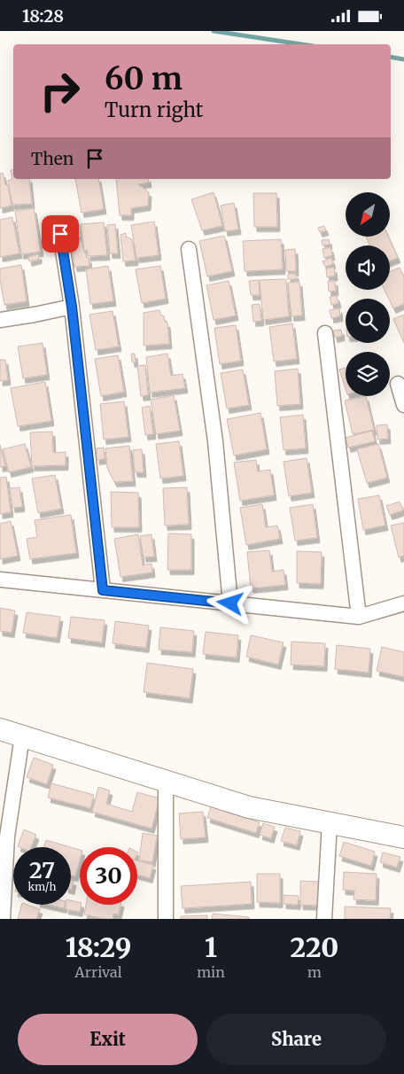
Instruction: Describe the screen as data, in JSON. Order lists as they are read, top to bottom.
{
  "north": "bottom left",
  "page": {
    "status": "18:28",
    "turn": ["60 m", "Turn right"],
    "then": "Then",
    "speed": "27 km/h",
    "limit": "30",
    "eta": [
      "18:29",
      "Arrival",
      "1",
      "min",
      "220",
      "m"
    ],
    "buttons": ["Exit", "Share"]
  }
}
